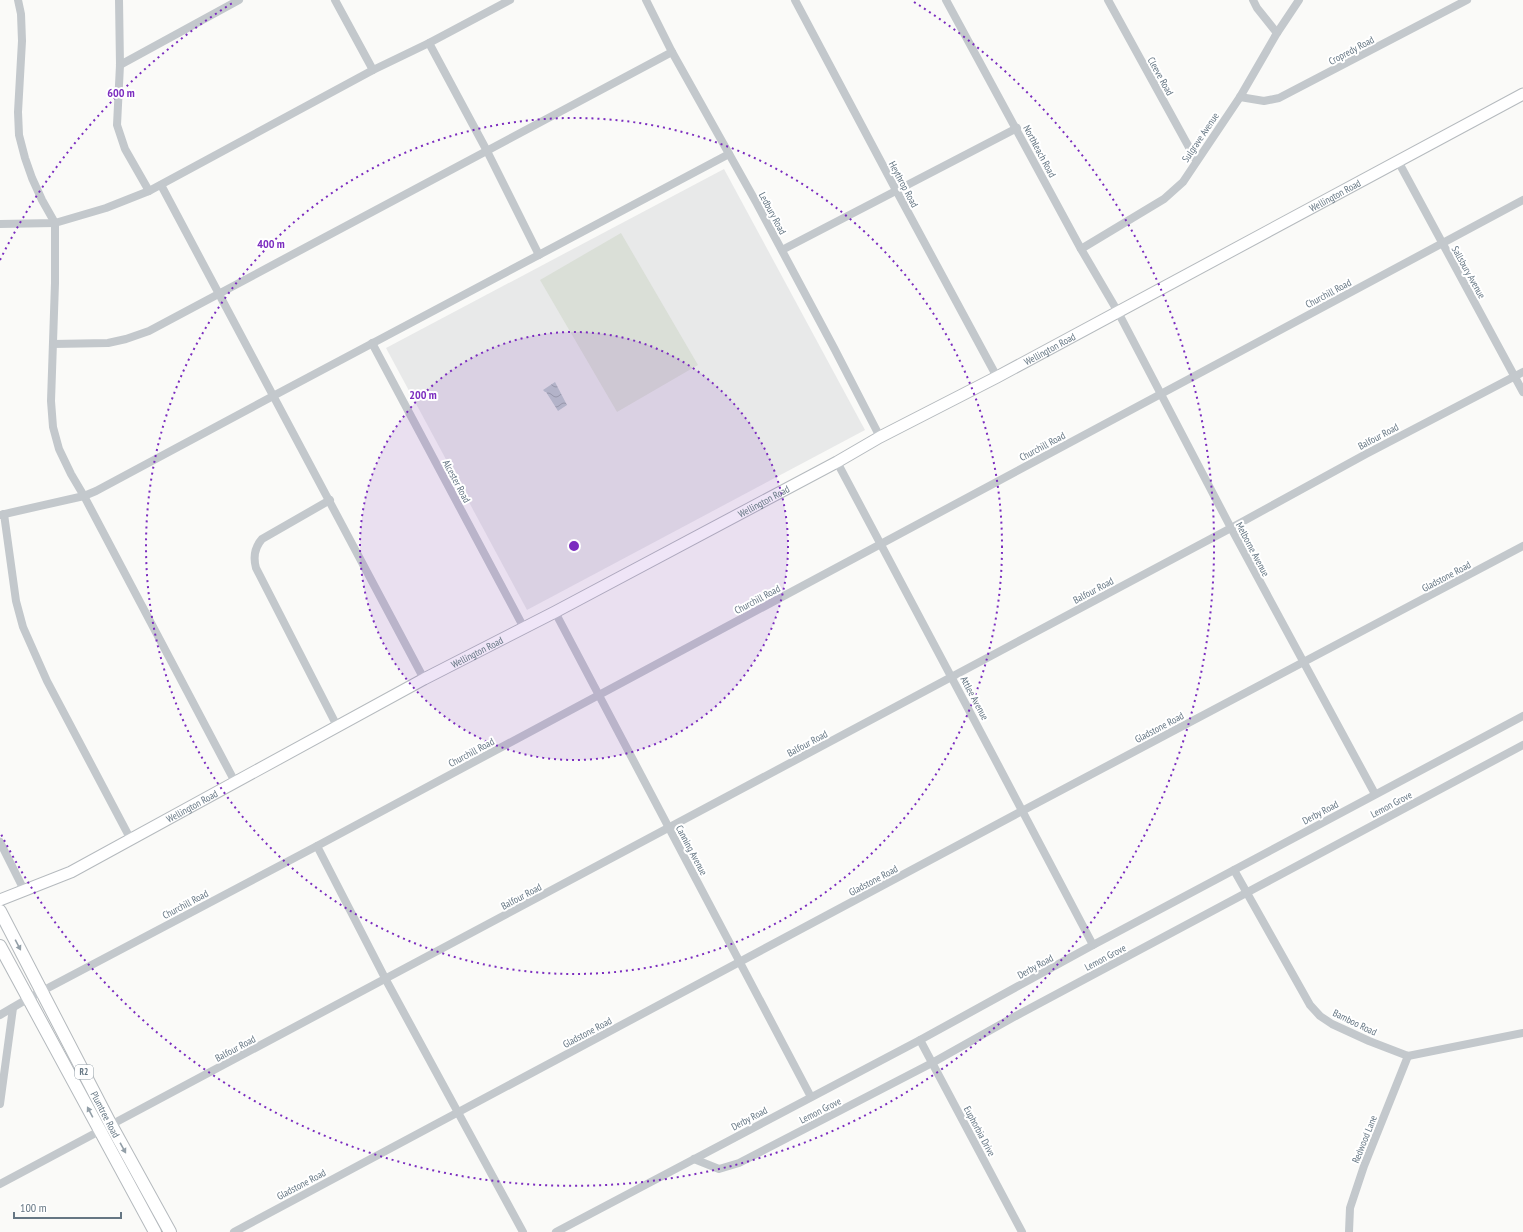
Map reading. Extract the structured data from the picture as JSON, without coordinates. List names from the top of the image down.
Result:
{
  "streets": {
    "highway": ["R2", "Plumtree Road"],
    "main road": ["Wellington Road"],
    "street": [
      "Cropredy Road",
      "Cleeve Road",
      "Sulgrave Avenue",
      "Northleach Road",
      "Heythrop Road",
      "Ledbury Road",
      "Sallsbury Avenue",
      "Churchill Road",
      "Balfour Road",
      "Alcester Road",
      "Melborne Avenue",
      "Gladstone Road",
      "Attlee Avenue",
      "Lemon Grove",
      "Derby Road",
      "Canning Avenue",
      "Bamboo Road",
      "Euphorbia Drive",
      "Redwood Lane"
    ]
  },
  "crossings": [
    ["Cropredy Road", "Sulgrave Avenue"],
    ["Cleeve Road", "Sulgrave Avenue"],
    ["Sulgrave Avenue", "Northleach Road"],
    ["Northleach Road", "Wellington Road"],
    ["Northleach Road", "Melborne Avenue"],
    ["Heythrop Road", "Wellington Road"],
    ["Wellington Road", "Ledbury Road"],
    ["Wellington Road", "Sallsbury Avenue"],
    ["Wellington Road", "Alcester Road"],
    ["Wellington Road", "Melborne Avenue"],
    ["Wellington Road", "Attlee Avenue"],
    ["Wellington Road", "Canning Avenue"],
    ["Sallsbury Avenue", "Churchill Road"],
    ["Sallsbury Avenue", "Balfour Road"],
    ["Churchill Road", "Melborne Avenue"],
    ["Churchill Road", "Attlee Avenue"],
    ["Churchill Road", "Canning Avenue"],
    ["Churchill Road", "Plumtree Road"],
    ["Balfour Road", "Melborne Avenue"],
    ["Balfour Road", "Attlee Avenue"],
    ["Balfour Road", "Canning Avenue"],
    ["Balfour Road", "Plumtree Road"],
    ["Melborne Avenue", "Gladstone Road"],
    ["Melborne Avenue", "Derby Road"],
    ["Gladstone Road", "Attlee Avenue"],
    ["Gladstone Road", "Canning Avenue"],
    ["Attlee Avenue", "Derby Road"],
    ["Lemon Grove", "Derby Road"],
    ["Lemon Grove", "Bamboo Road"],
    ["Lemon Grove", "Euphorbia Drive"],
    ["Derby Road", "Canning Avenue"],
    ["Derby Road", "Bamboo Road"],
    ["Derby Road", "Euphorbia Drive"],
    ["Bamboo Road", "Redwood Lane"]
  ],
  "scale_bar": "100 m",
  "rings": ["600 m", "400 m", "200 m"]
}
